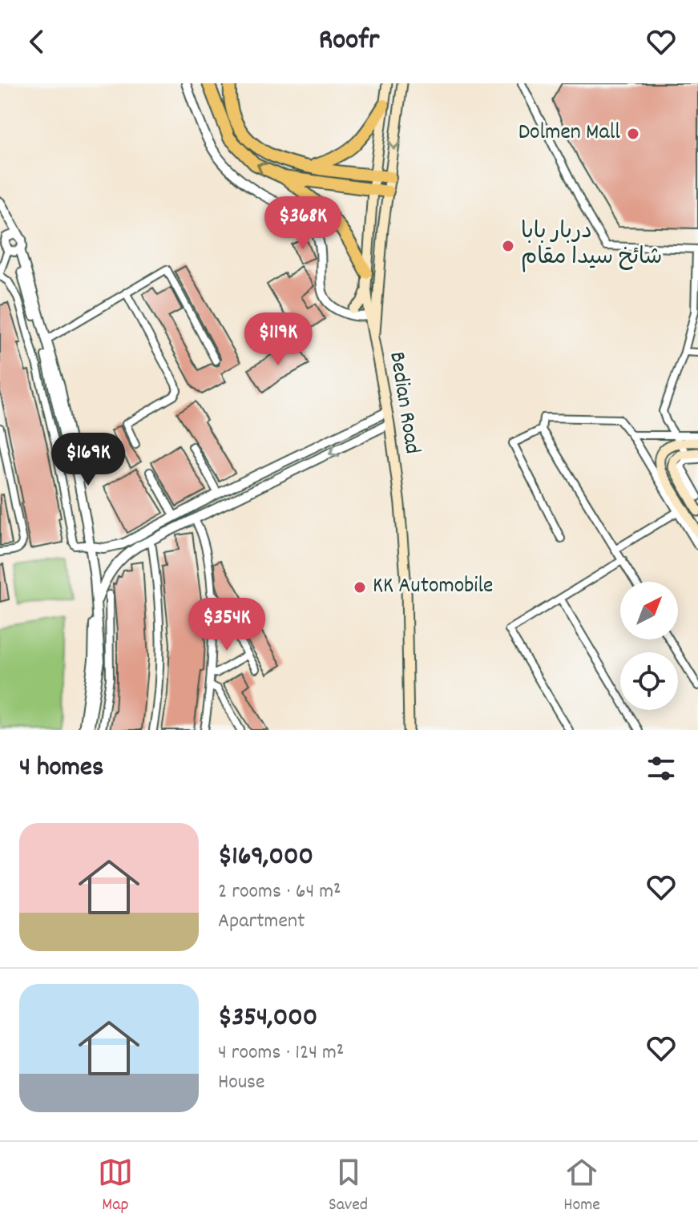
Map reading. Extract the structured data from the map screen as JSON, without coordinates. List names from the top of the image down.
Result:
{
  "streets": {
    "main road": ["Bedian Road"]
  },
  "places": ["Dolmen Mall", "دربار بابا شائخ سیدا مقام", "KK Automobile"],
  "north": "top right",
  "page": {
    "header": "Roofr",
    "price": [
      "$368K",
      "$119K",
      "$169K",
      "$354K"
    ],
    "heading": "4 homes",
    "list": [
      {
        "name": "$169,000",
        "note": "2 rooms · 64 m² · Apartment"
      },
      {
        "name": "$354,000",
        "note": "4 rooms · 124 m² · House"
      }
    ],
    "tabs": ["Map", "Saved", "Home"]
  }
}
